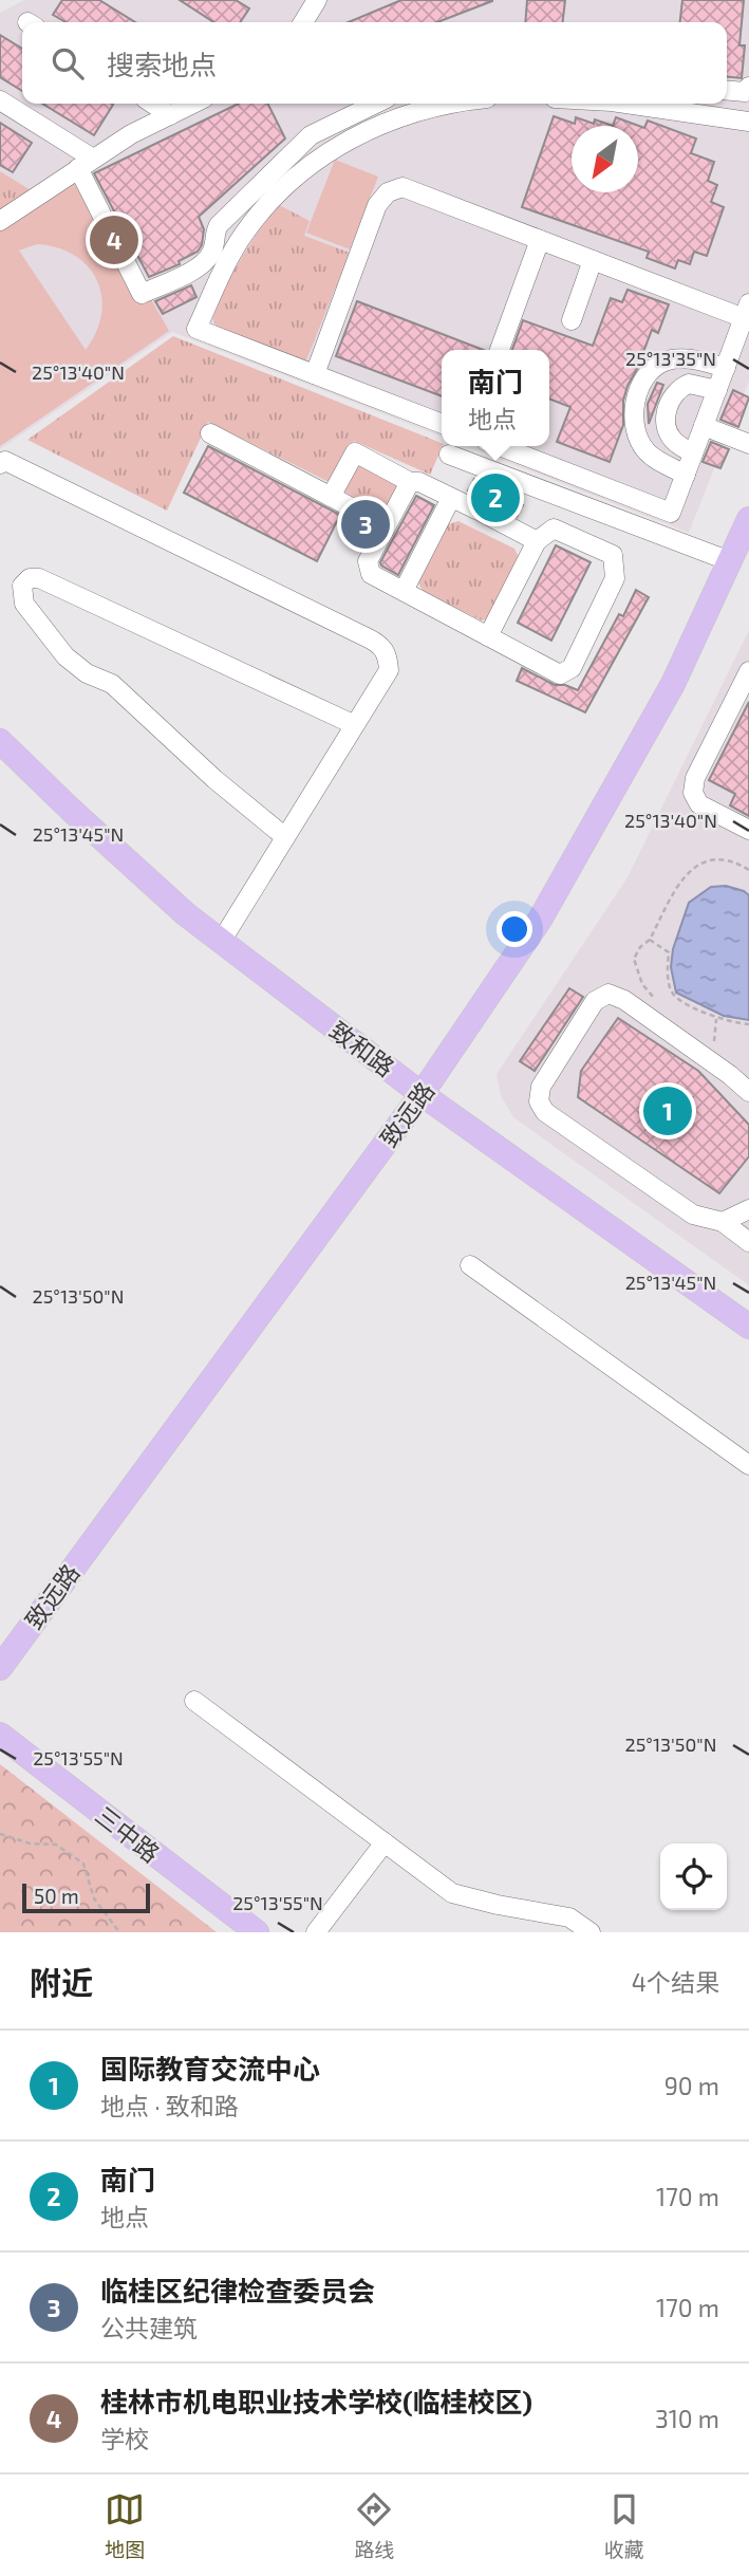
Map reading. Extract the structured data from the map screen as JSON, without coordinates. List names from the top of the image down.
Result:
{
  "streets": {
    "main road": ["致和路", "致远路", "三中路"]
  },
  "crossings": [
    ["致和路", "致远路"]
  ],
  "scale_bar": "50 m",
  "north": "bottom left",
  "page": {
    "search": "搜索地点",
    "pins": [
      "4",
      "2",
      "3",
      "1"
    ],
    "popup": ["南门", "地点"],
    "scale": "50 m",
    "heading": ["附近", "4个结果"],
    "list": [
      {
        "mark": "1",
        "name": "国际教育交流中心",
        "note": "地点 · 致和路",
        "value": "90 m"
      },
      {
        "mark": "2",
        "name": "南门",
        "note": "地点",
        "value": "170 m"
      },
      {
        "mark": "3",
        "name": "临桂区纪律检查委员会",
        "note": "公共建筑",
        "value": "170 m"
      },
      {
        "mark": "4",
        "name": "桂林市机电职业技术学校(临桂校区)",
        "note": "学校",
        "value": "310 m"
      }
    ],
    "nav": ["地图", "路线", "收藏"]
  },
  "coordinates": [
    "25°13'35\"N",
    "25°13'40\"N",
    "25°13'45\"N",
    "25°13'50\"N",
    "25°13'55\"N"
  ]
}
